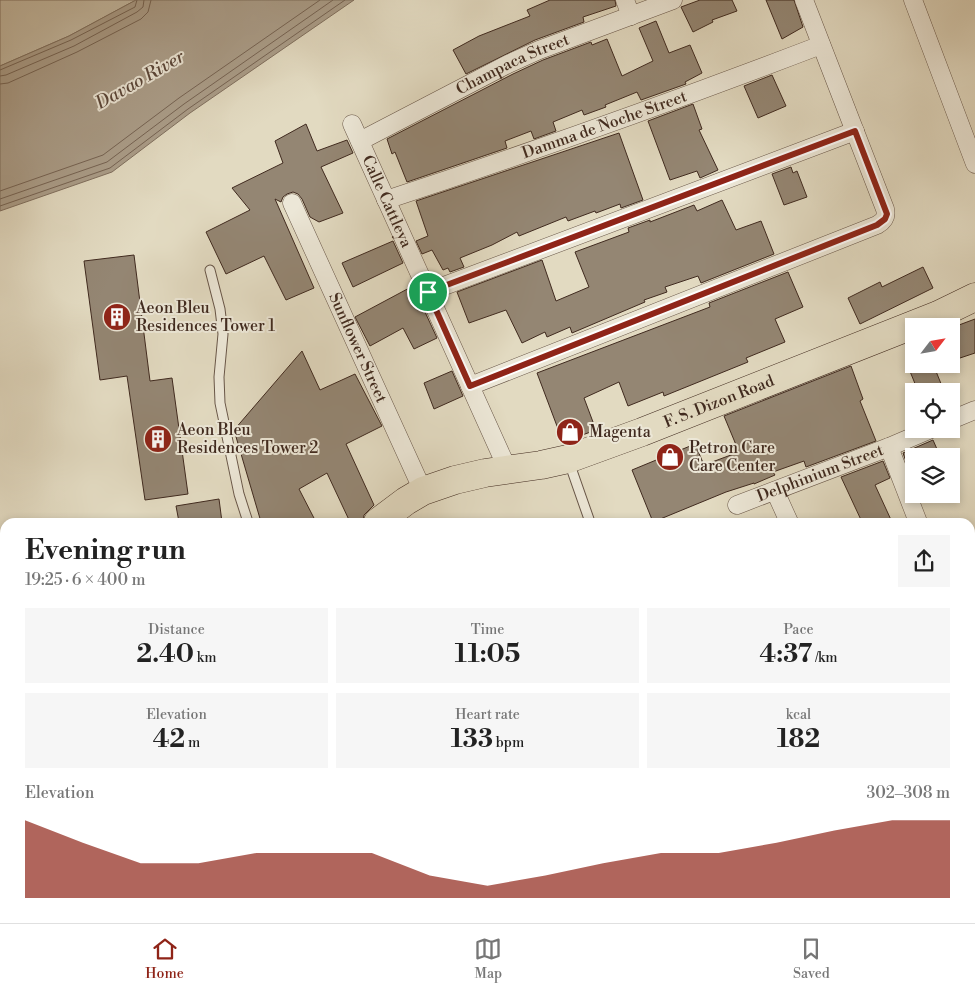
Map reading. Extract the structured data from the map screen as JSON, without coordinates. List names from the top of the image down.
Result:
{
  "streets": {
    "main road": ["F. S. Dizon Road"],
    "street": [
      "Champaca Street",
      "Damma de Noche Street",
      "Calle Cattleya",
      "Sunflower Street",
      "Delphinium Street"
    ]
  },
  "crossings": [
    ["Champaca Street", "Calle Cattleya"],
    ["Damma de Noche Street", "Calle Cattleya"],
    ["Calle Cattleya", "F. S. Dizon Road"],
    ["Sunflower Street", "F. S. Dizon Road"]
  ],
  "water": ["Davao River"],
  "places": {
    "building": ["Aeon Bleu Residences Tower 1", "Aeon Bleu Residences Tower 2"],
    "shop": ["Magenta", "Petron Care Care Center"]
  },
  "north": "top right",
  "page": {
    "heading": ["Evening run", "19:25 · 6 × 400 m"],
    "stats": [
      ["Distance", "2.40 km"],
      ["Time", "11:05"],
      ["Pace", "4:37 /km"],
      ["Elevation", "42 m"],
      ["Heart rate", "133 bpm"],
      ["kcal", "182"]
    ],
    "chart": ["Elevation", "302–308 m"],
    "tabs": ["Home", "Map", "Saved"]
  }
}
